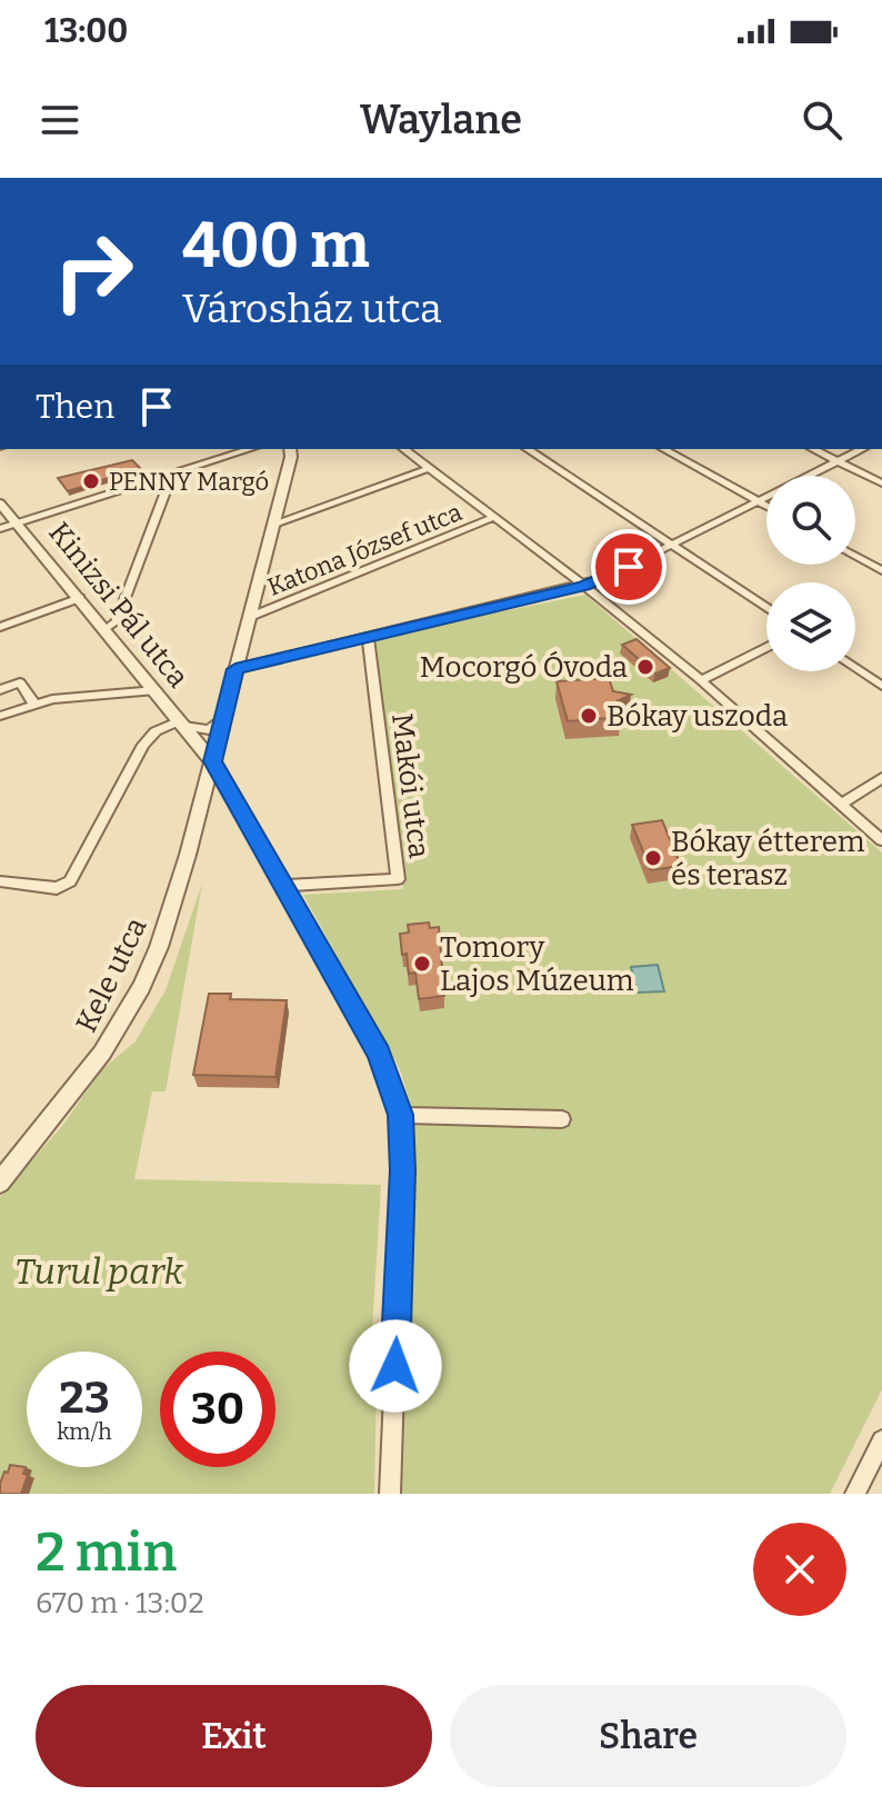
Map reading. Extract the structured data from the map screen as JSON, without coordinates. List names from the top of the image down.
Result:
{
  "streets": {
    "street": [
      "Katona József utca",
      "Kinizsi Pál utca",
      "Makói utca",
      "Kele utca"
    ]
  },
  "crossings": [
    ["Katona József utca", "Kele utca"],
    ["Kinizsi Pál utca", "Kele utca"]
  ],
  "parks": ["Turul park"],
  "places": [
    "PENNY Margó",
    "Mocorgó Óvoda",
    "Bókay uszoda",
    "Bókay étterem és terasz",
    "Tomory Lajos Múzeum"
  ],
  "page": {
    "status": "13:00",
    "header": "Waylane",
    "turn": ["400 m", "Városház utca"],
    "then": "Then",
    "speed": "23 km/h",
    "limit": "30",
    "heading": ["2 min", "670 m · 13:02"],
    "buttons": ["Exit", "Share"]
  }
}
